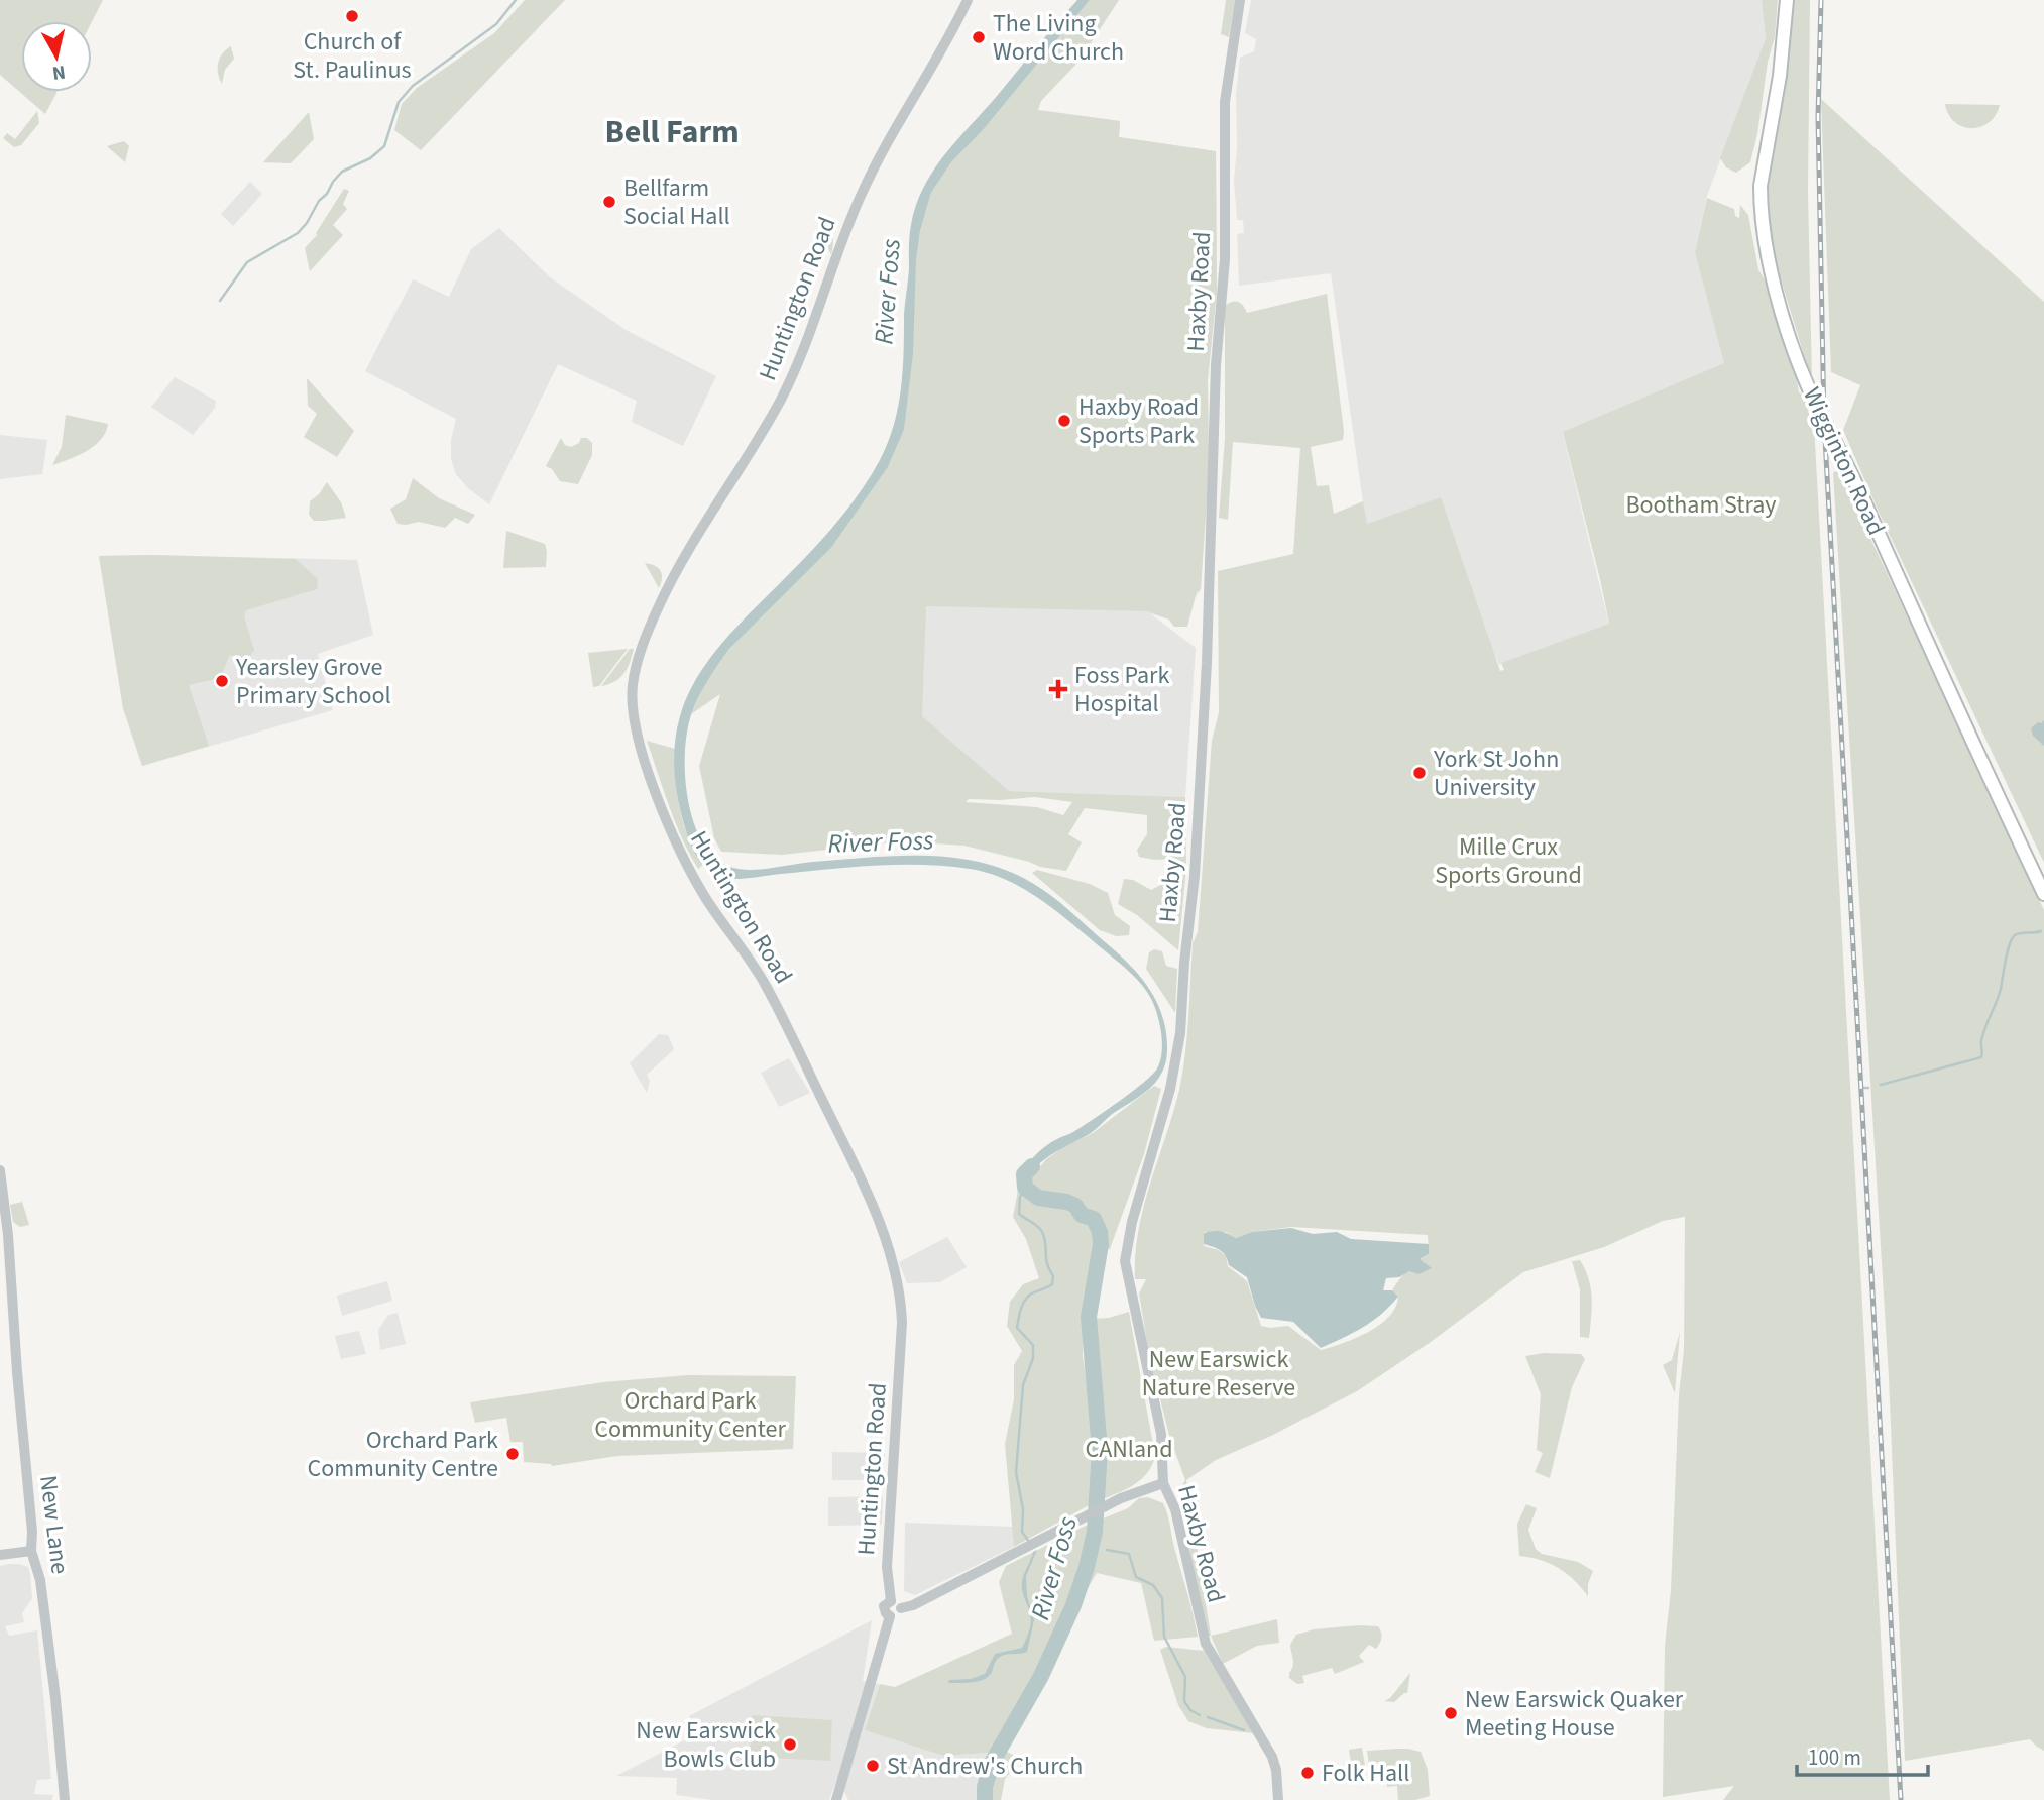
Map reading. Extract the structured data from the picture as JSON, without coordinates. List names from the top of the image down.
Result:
{
  "streets": {
    "main road": ["Wigginton Road"],
    "street": ["Haxby Road", "Huntington Road", "New Lane"]
  },
  "districts": ["Bell Farm"],
  "water": ["River Foss"],
  "parks": [
    "Bootham Stray",
    "Mille Crux Sports Ground",
    "New Earswick Nature Reserve",
    "Orchard Park Community Center",
    "CANland"
  ],
  "places": {
    "other": [
      "Church of St. Paulinus",
      "The Living Word Church",
      "Bellfarm Social Hall",
      "Haxby Road Sports Park",
      "Yearsley Grove Primary School",
      "York St John University",
      "Orchard Park Community Centre",
      "New Earswick Quaker Meeting House",
      "New Earswick Bowls Club",
      "St Andrew's Church",
      "Folk Hall"
    ],
    "health": ["Foss Park Hospital"]
  },
  "scale_bar": "100 m",
  "north": "bottom"
}
